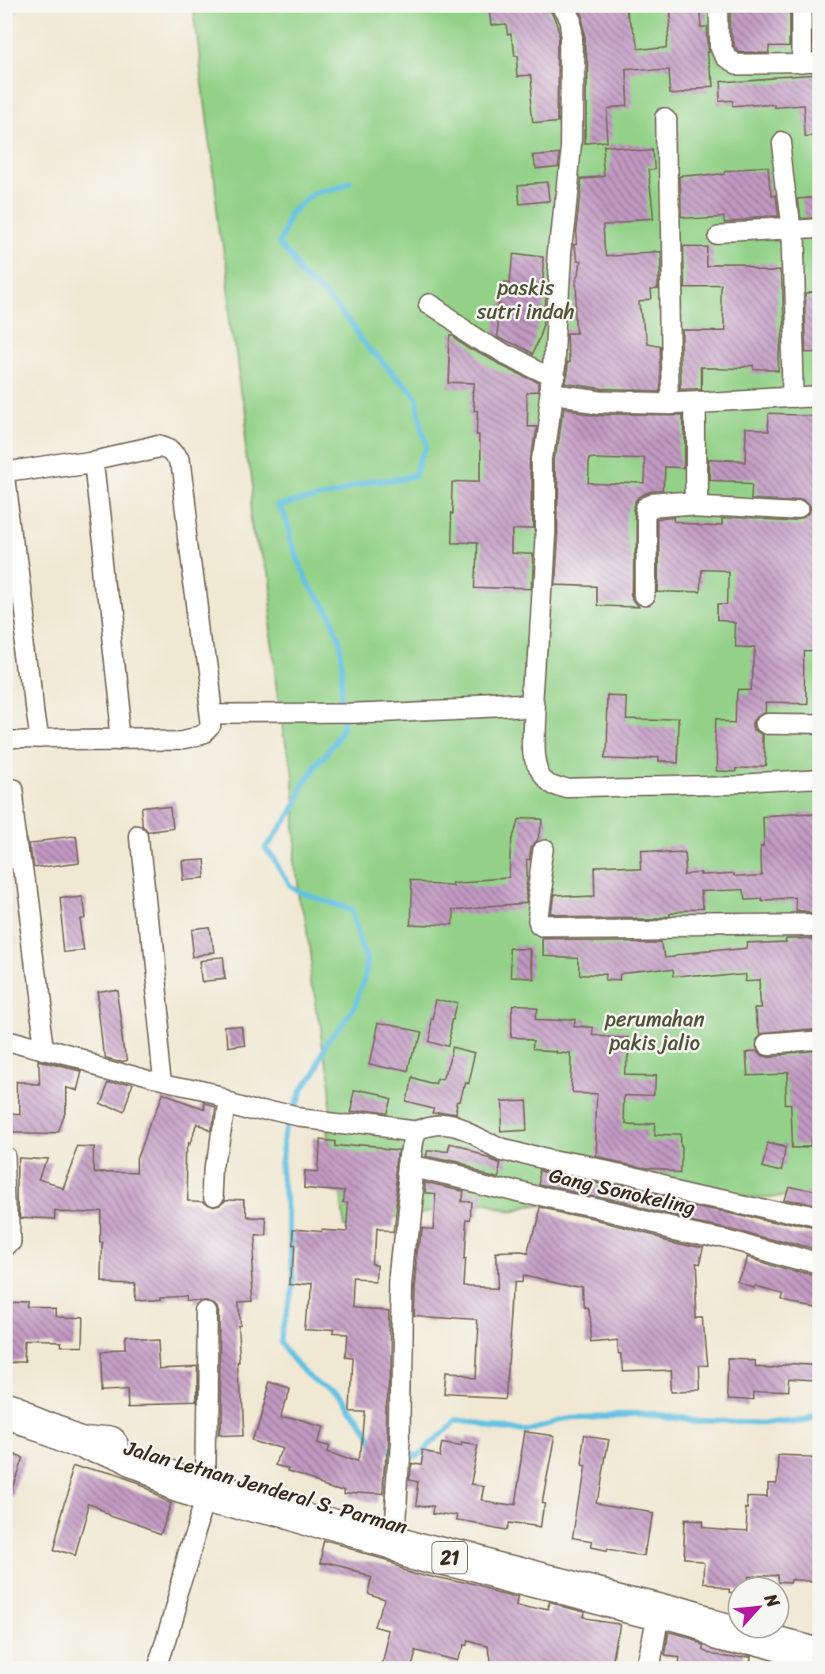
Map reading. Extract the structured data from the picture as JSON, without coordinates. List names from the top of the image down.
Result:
{
  "streets": {
    "highway": ["Jalan Letnan Jenderal S. Parman", "21"],
    "street": ["Gang Sonokeling"]
  },
  "parks": ["paskis sutri indah", "perumahan pakis jalio"],
  "north": "top right"
}
